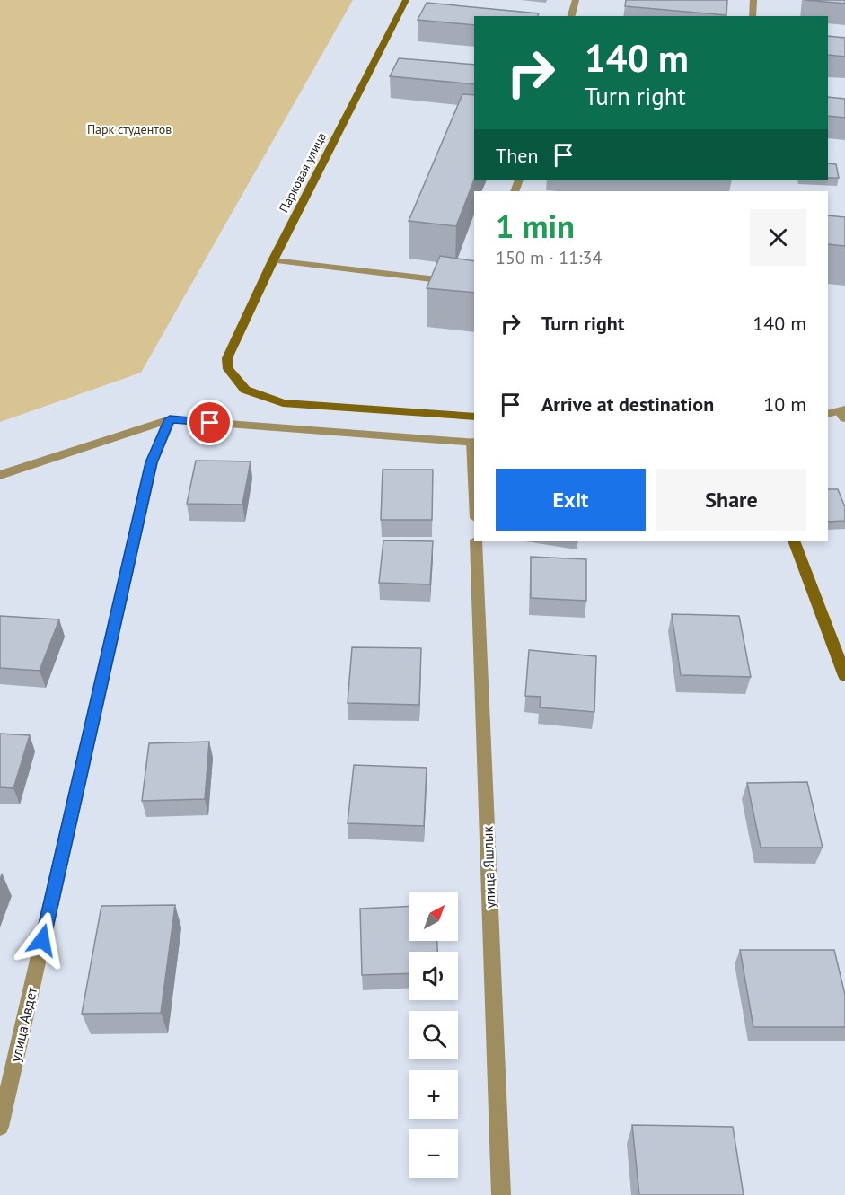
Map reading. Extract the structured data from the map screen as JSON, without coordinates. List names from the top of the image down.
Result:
{
  "streets": {
    "street": ["Парковая улица", "улица Яшлык", "улица Авдет"]
  },
  "parks": ["Парк студентов"],
  "north": "top right",
  "page": {
    "turn": ["140 m", "Turn right"],
    "then": "Then",
    "heading": ["1 min", "150 m · 11:34"],
    "list": [
      {
        "name": "Turn right",
        "value": "140 m"
      },
      {
        "name": "Arrive at destination",
        "value": "10 m"
      }
    ],
    "buttons": ["Exit", "Share"],
    "map_buttons": ["+", "−"]
  }
}
